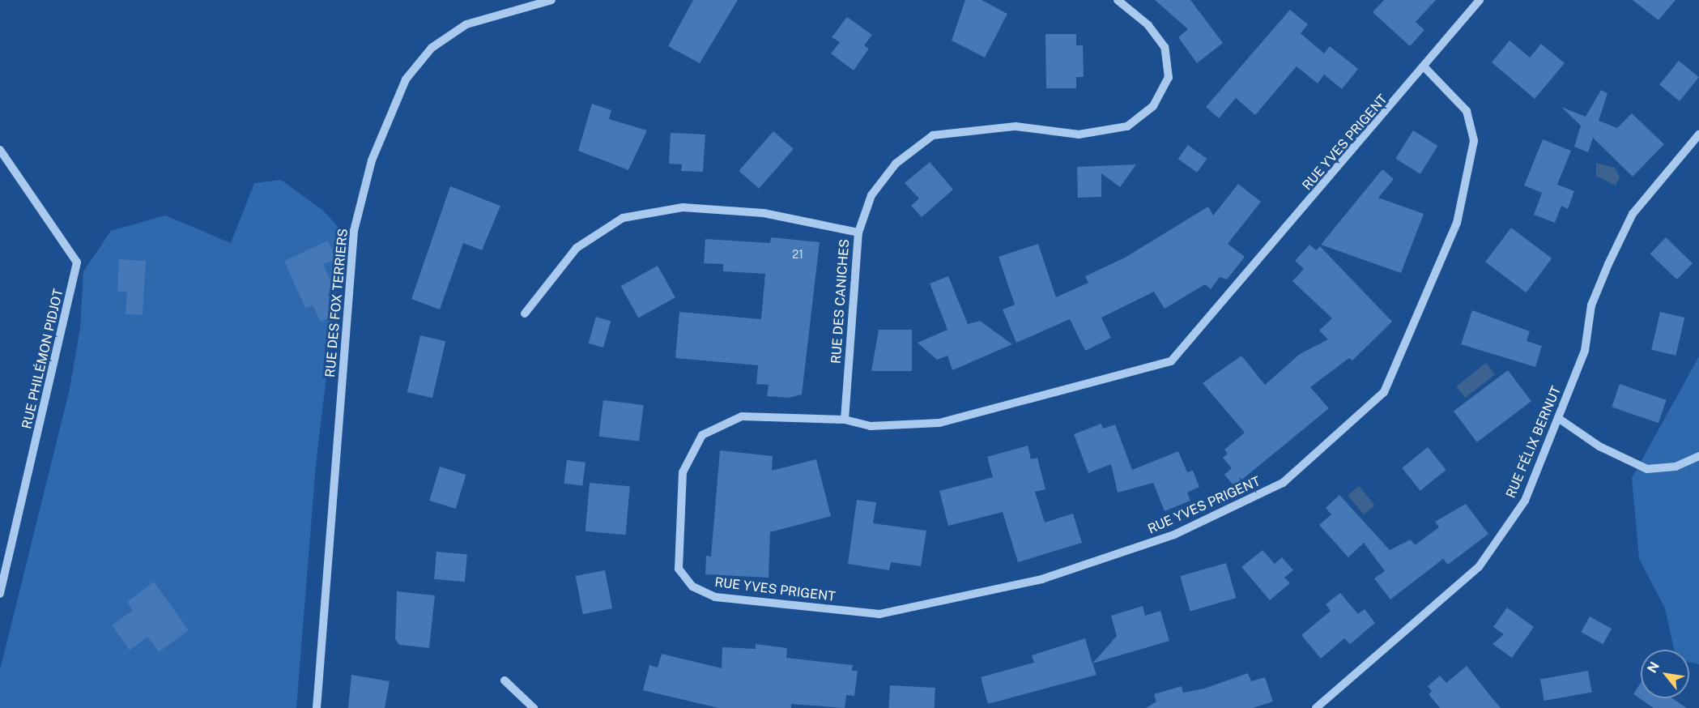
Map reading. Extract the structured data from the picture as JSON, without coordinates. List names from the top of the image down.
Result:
{
  "streets": {
    "street": [
      "RUE YVES PRIGENT",
      "RUE DES CANICHES",
      "RUE DES FOX TERRIERS",
      "RUE PHILÉMON PIDJOT",
      "RUE FÉLIX BERNUT"
    ]
  },
  "crossings": [
    ["RUE YVES PRIGENT", "RUE DES CANICHES"]
  ],
  "house_numbers": ["21"],
  "north": "top left"
}
